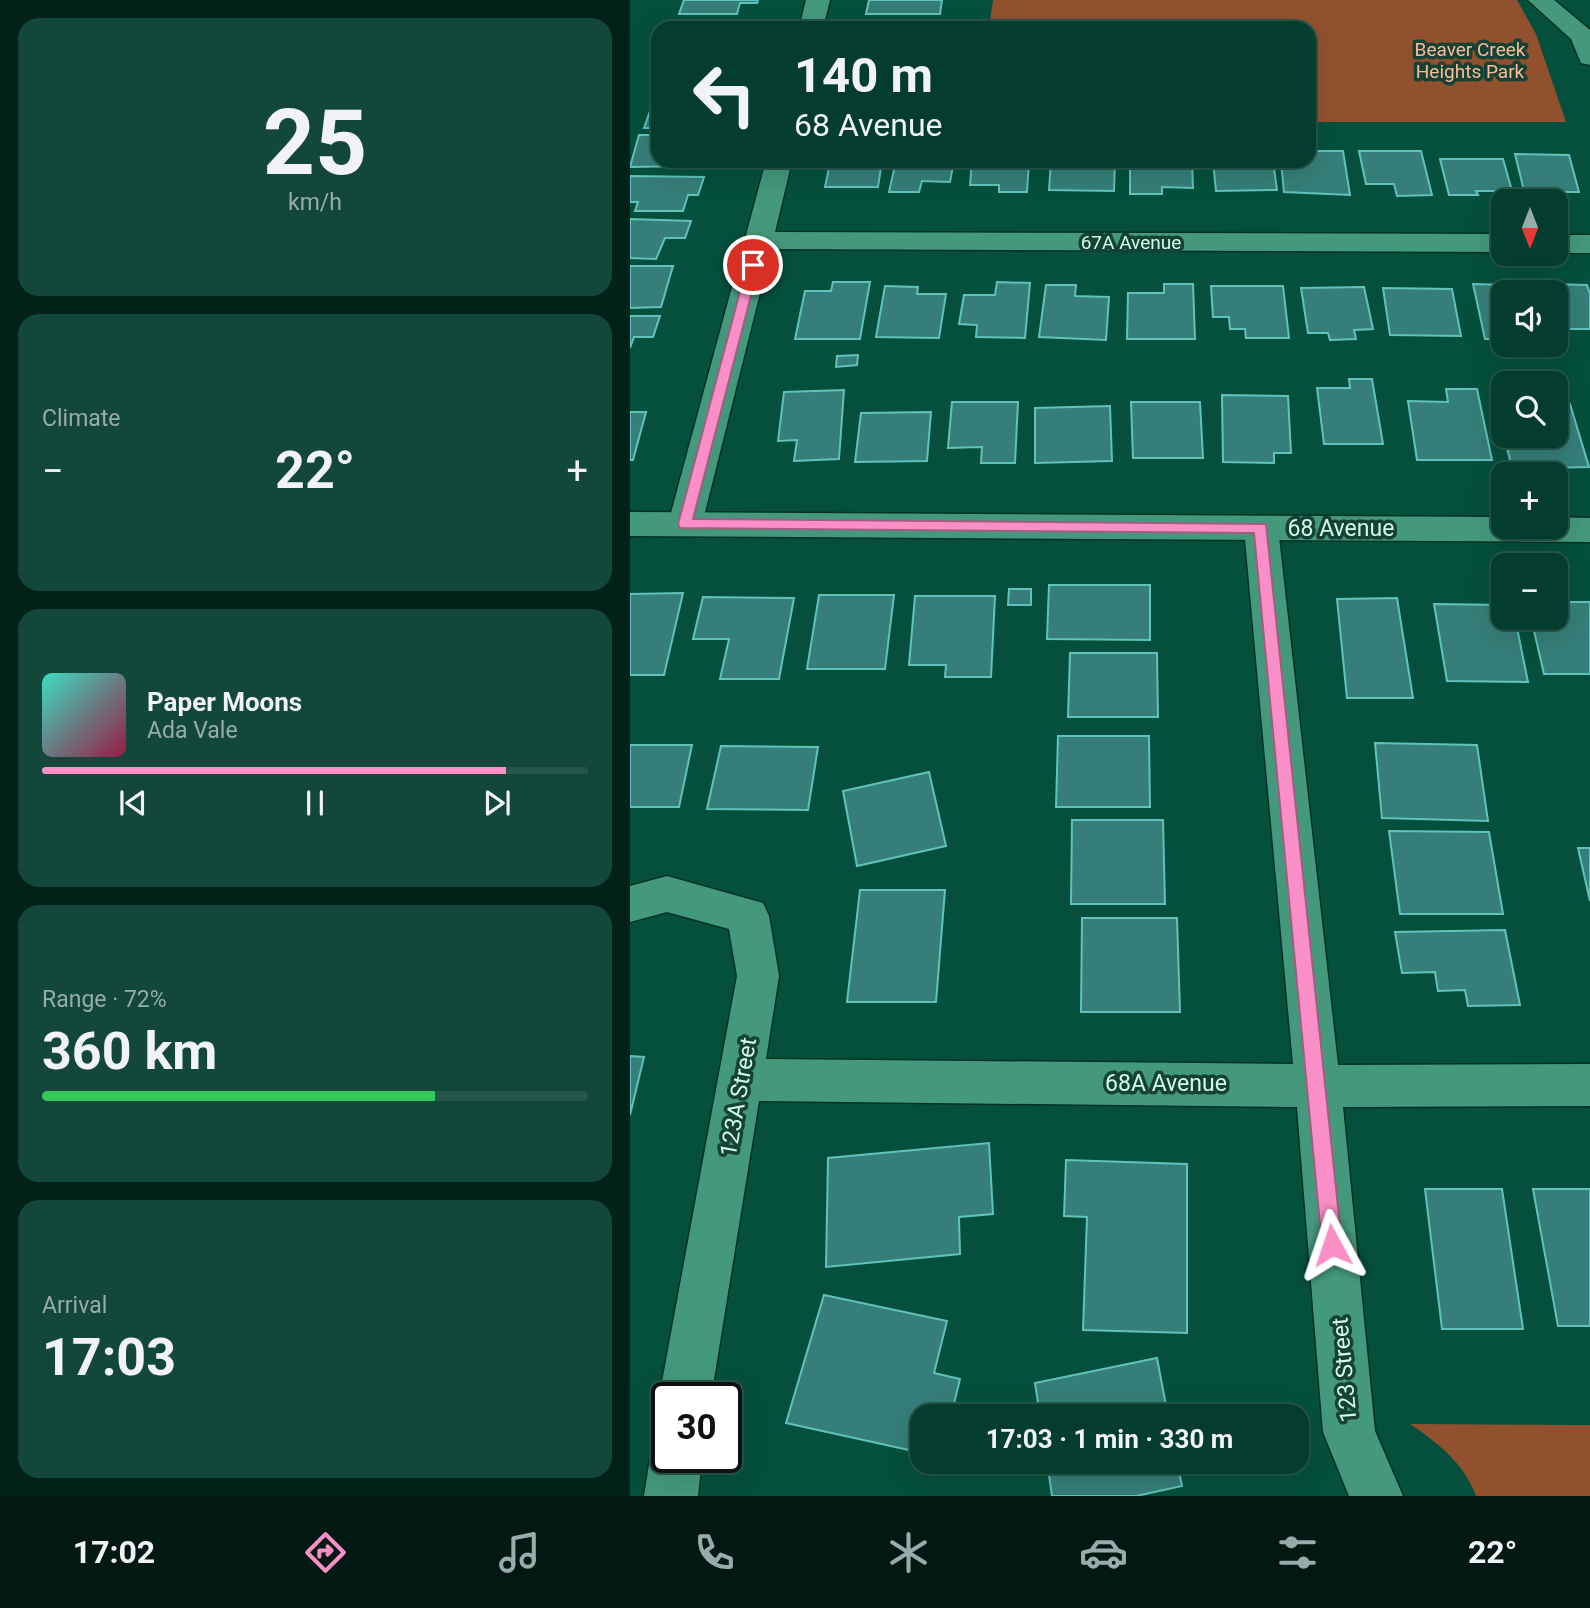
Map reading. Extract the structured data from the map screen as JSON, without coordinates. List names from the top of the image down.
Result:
{
  "streets": {
    "street": [
      "67A Avenue",
      "68 Avenue",
      "68A Avenue",
      "123A Street",
      "123 Street"
    ]
  },
  "crossings": [
    ["68 Avenue", "123 Street"],
    ["68A Avenue", "123A Street"],
    ["68A Avenue", "123 Street"]
  ],
  "parks": ["Beaver Creek Heights Park"],
  "north": "bottom",
  "page": {
    "tile": [
      ["25", "km/h"],
      "Climate",
      ["Range · 72%", "360 km"],
      ["Arrival", "17:03"]
    ],
    "turn": ["140 m", "68 Avenue"],
    "map_buttons": ["+", "−"],
    "heat": ["−", "22°", "+"],
    "song": ["Paper Moons", "Ada Vale"],
    "limit": "30",
    "trip": "17:03 · 1 min · 330 m",
    "tabs": ["17:02", "22°"]
  }
}
